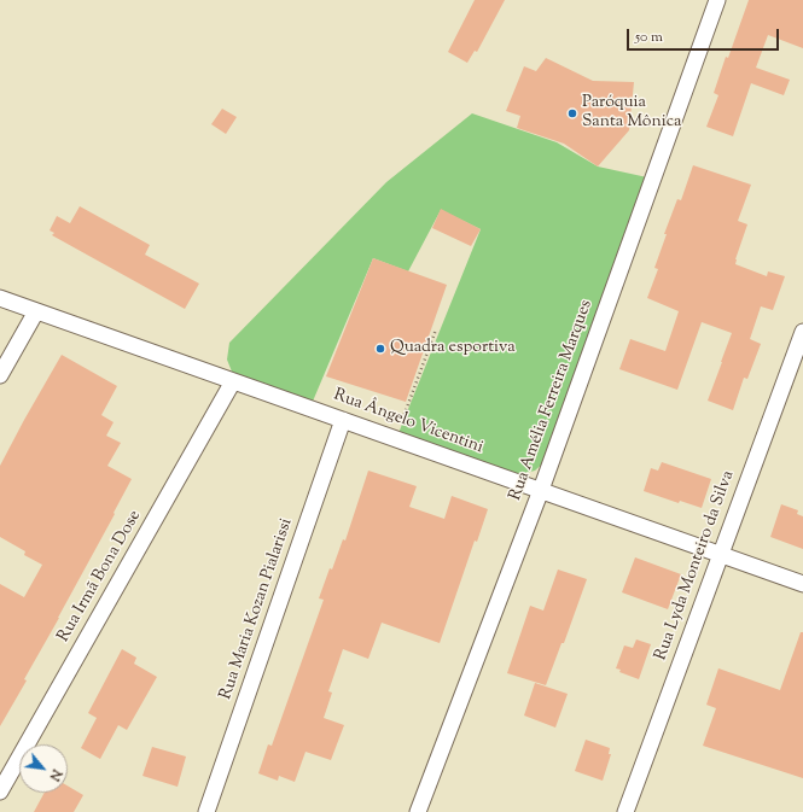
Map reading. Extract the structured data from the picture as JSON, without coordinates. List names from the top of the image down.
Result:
{
  "streets": {
    "street": [
      "Rua Amélia Ferreira Marques",
      "Rua Ângelo Vicentini",
      "Rua Lyda Monteiro da Silva",
      "Rua Irmã Bona Dose",
      "Rua Maria Kozan Pialarissi"
    ]
  },
  "crossings": [
    ["Rua Amélia Ferreira Marques", "Rua Ângelo Vicentini"],
    ["Rua Ângelo Vicentini", "Rua Lyda Monteiro da Silva"],
    ["Rua Ângelo Vicentini", "Rua Irmã Bona Dose"],
    ["Rua Ângelo Vicentini", "Rua Maria Kozan Pialarissi"]
  ],
  "places": ["Paróquia Santa Mônica", "Quadra esportiva"],
  "scale_bar": "50 m",
  "north": "bottom right"
}
